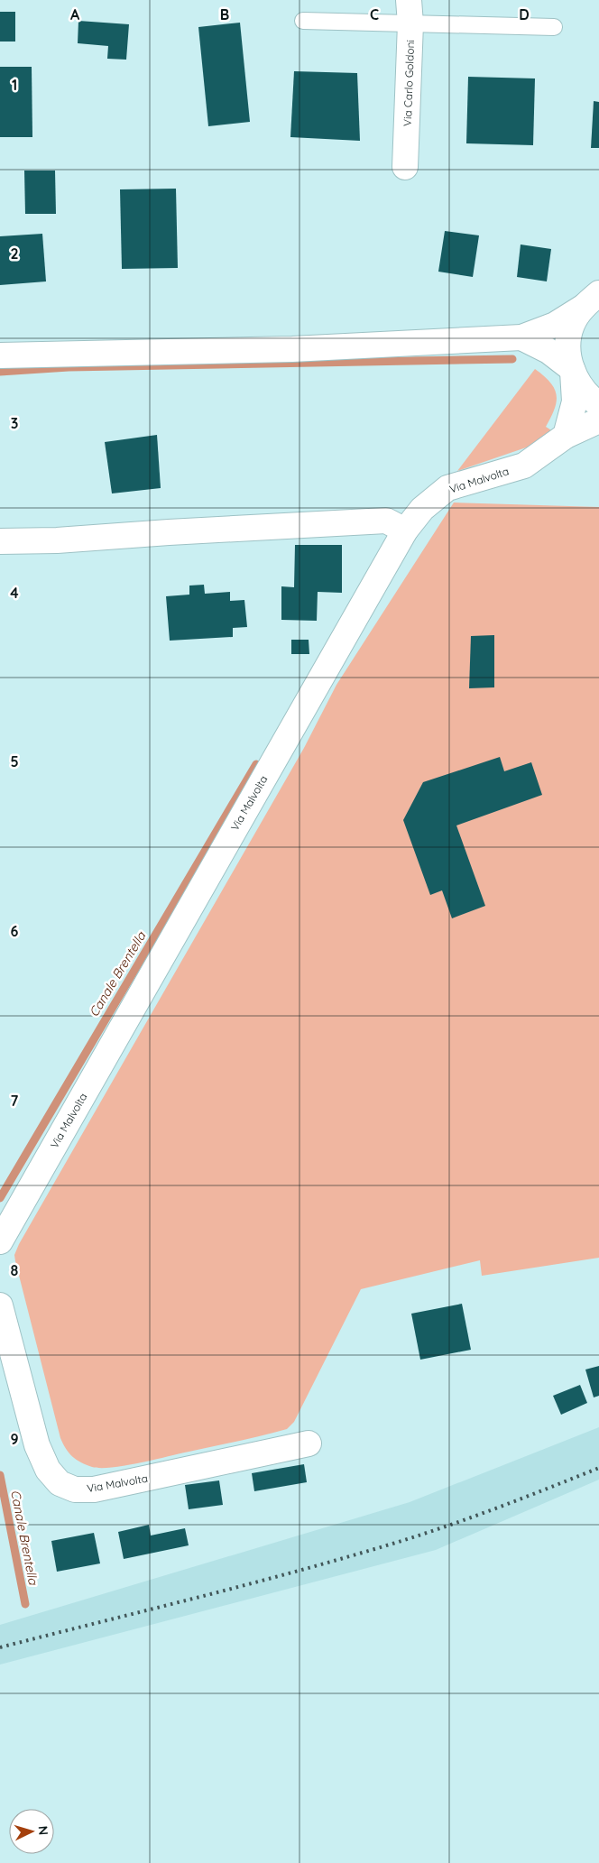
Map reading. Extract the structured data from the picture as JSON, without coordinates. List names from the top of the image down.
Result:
{
  "streets": {
    "street": ["Via Carlo Goldoni", "Via Malvolta"]
  },
  "water": ["Canale Brentella"],
  "north": "right",
  "grid": {
    "columns": [
      "A",
      "B",
      "C",
      "D"
    ],
    "rows": [
      "1",
      "2",
      "3",
      "4",
      "5",
      "6",
      "7",
      "8",
      "9"
    ]
  }
}
